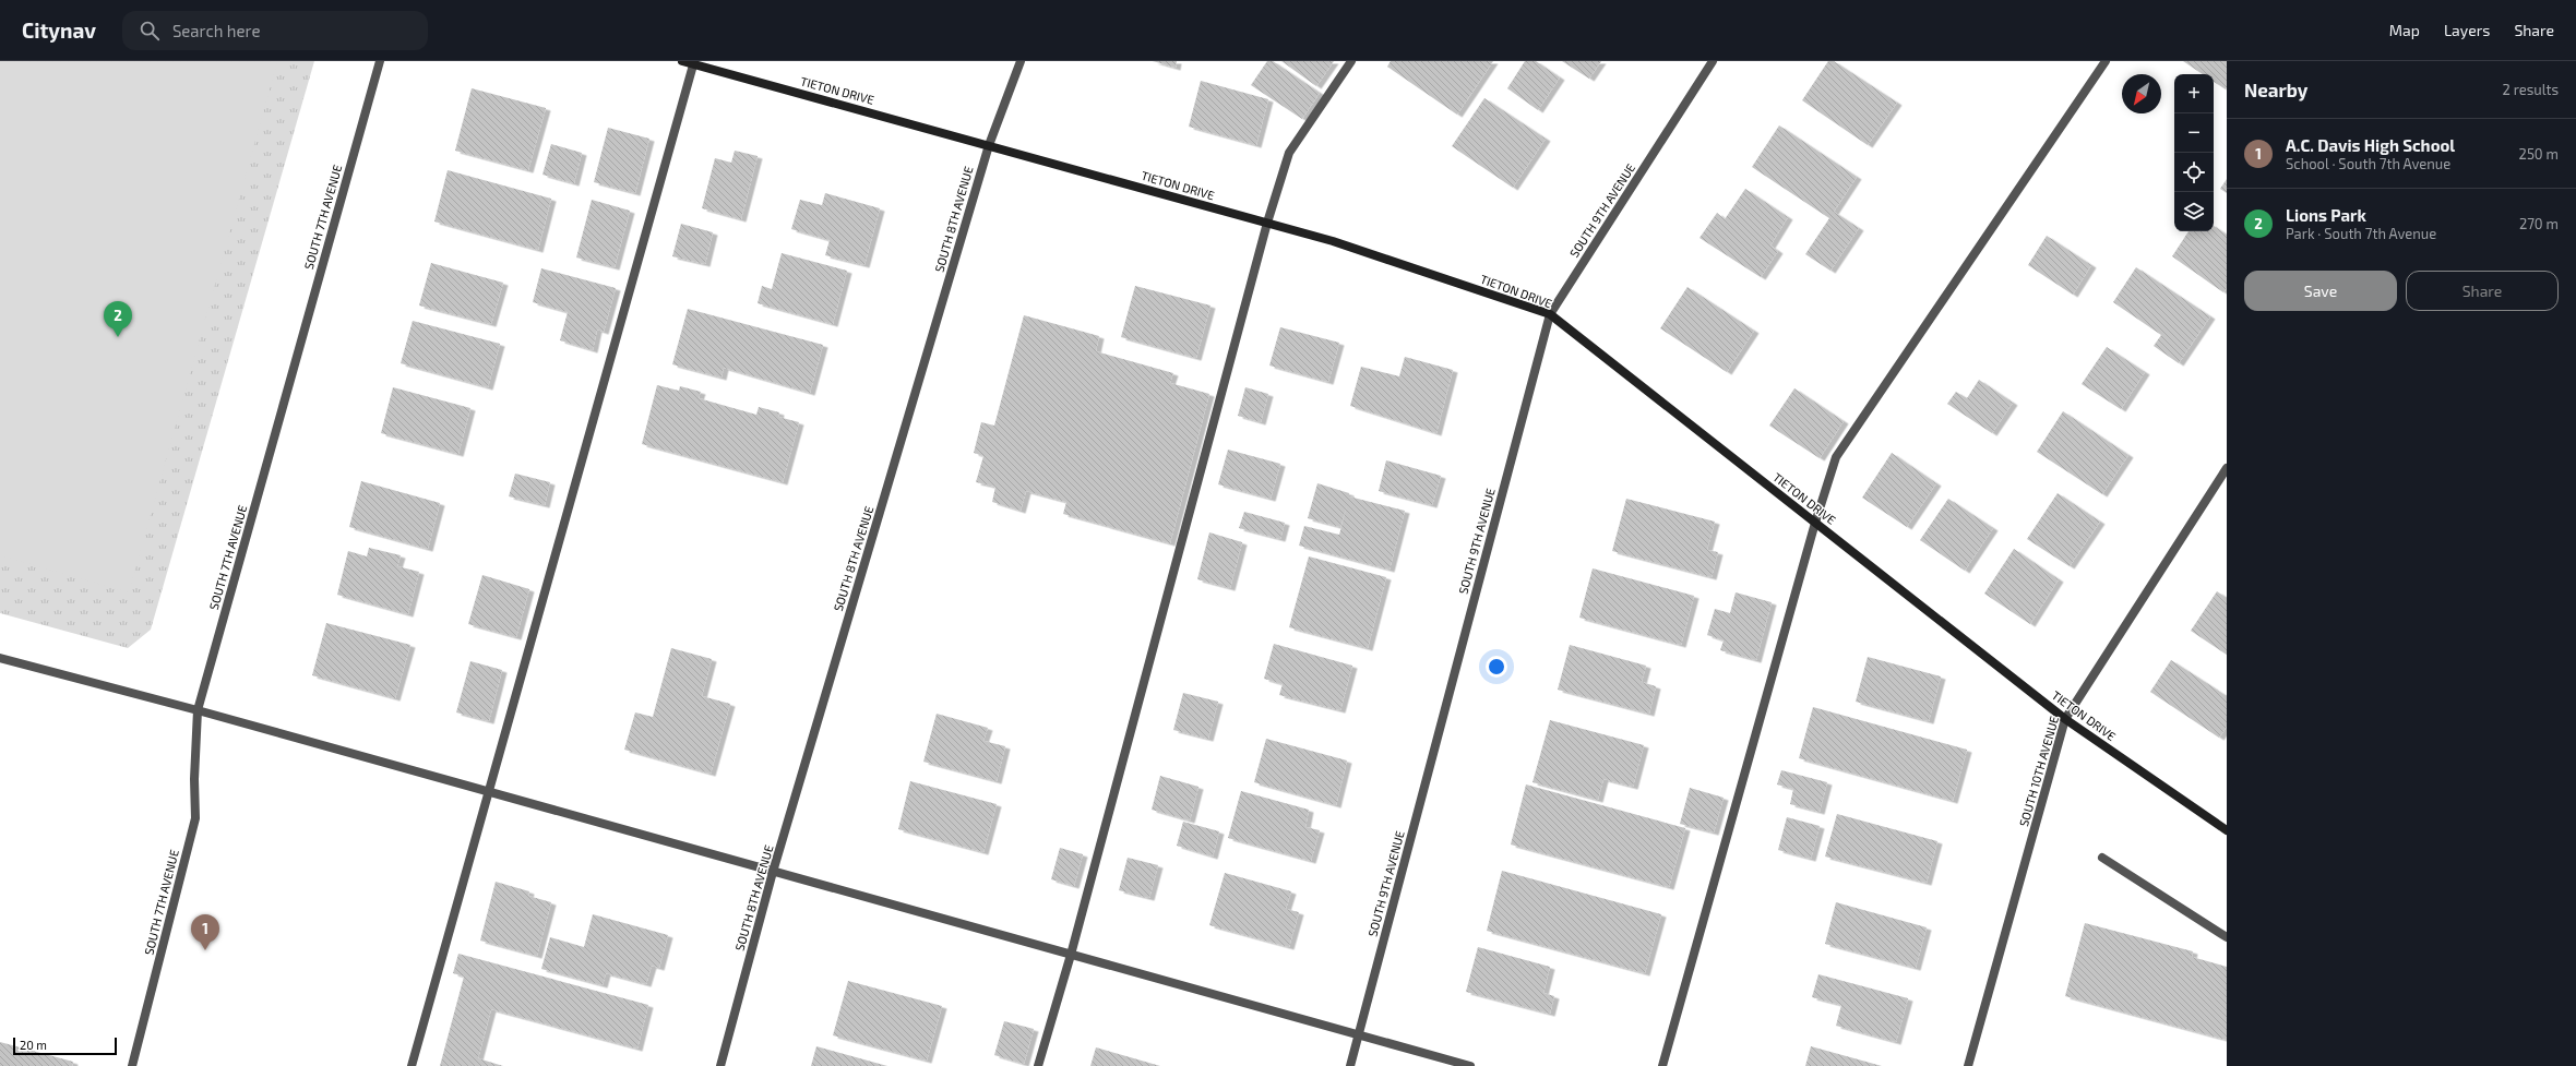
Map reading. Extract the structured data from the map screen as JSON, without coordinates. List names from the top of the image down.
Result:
{
  "streets": {
    "main road": ["TIETON DRIVE"],
    "street": [
      "SOUTH 9TH AVENUE",
      "SOUTH 7TH AVENUE",
      "SOUTH 8TH AVENUE",
      "SOUTH 10TH AVENUE"
    ]
  },
  "crossings": [
    ["TIETON DRIVE", "SOUTH 9TH AVENUE"],
    ["TIETON DRIVE", "SOUTH 8TH AVENUE"],
    ["TIETON DRIVE", "SOUTH 10TH AVENUE"]
  ],
  "scale_bar": "20 m",
  "north": "bottom left",
  "page": {
    "header": "Citynav",
    "search": "Search here",
    "nav": ["Map", "Layers", "Share"],
    "heading": ["Nearby", "2 results"],
    "map_buttons": ["+", "−"],
    "list": [
      {
        "mark": "1",
        "name": "A.C. Davis High School",
        "note": "School · South 7th Avenue",
        "value": "250 m"
      },
      {
        "mark": "2",
        "name": "Lions Park",
        "note": "Park · South 7th Avenue",
        "value": "270 m"
      }
    ],
    "buttons": ["Save", "Share"],
    "pins": ["2", "1"],
    "scale": "20 m"
  }
}
